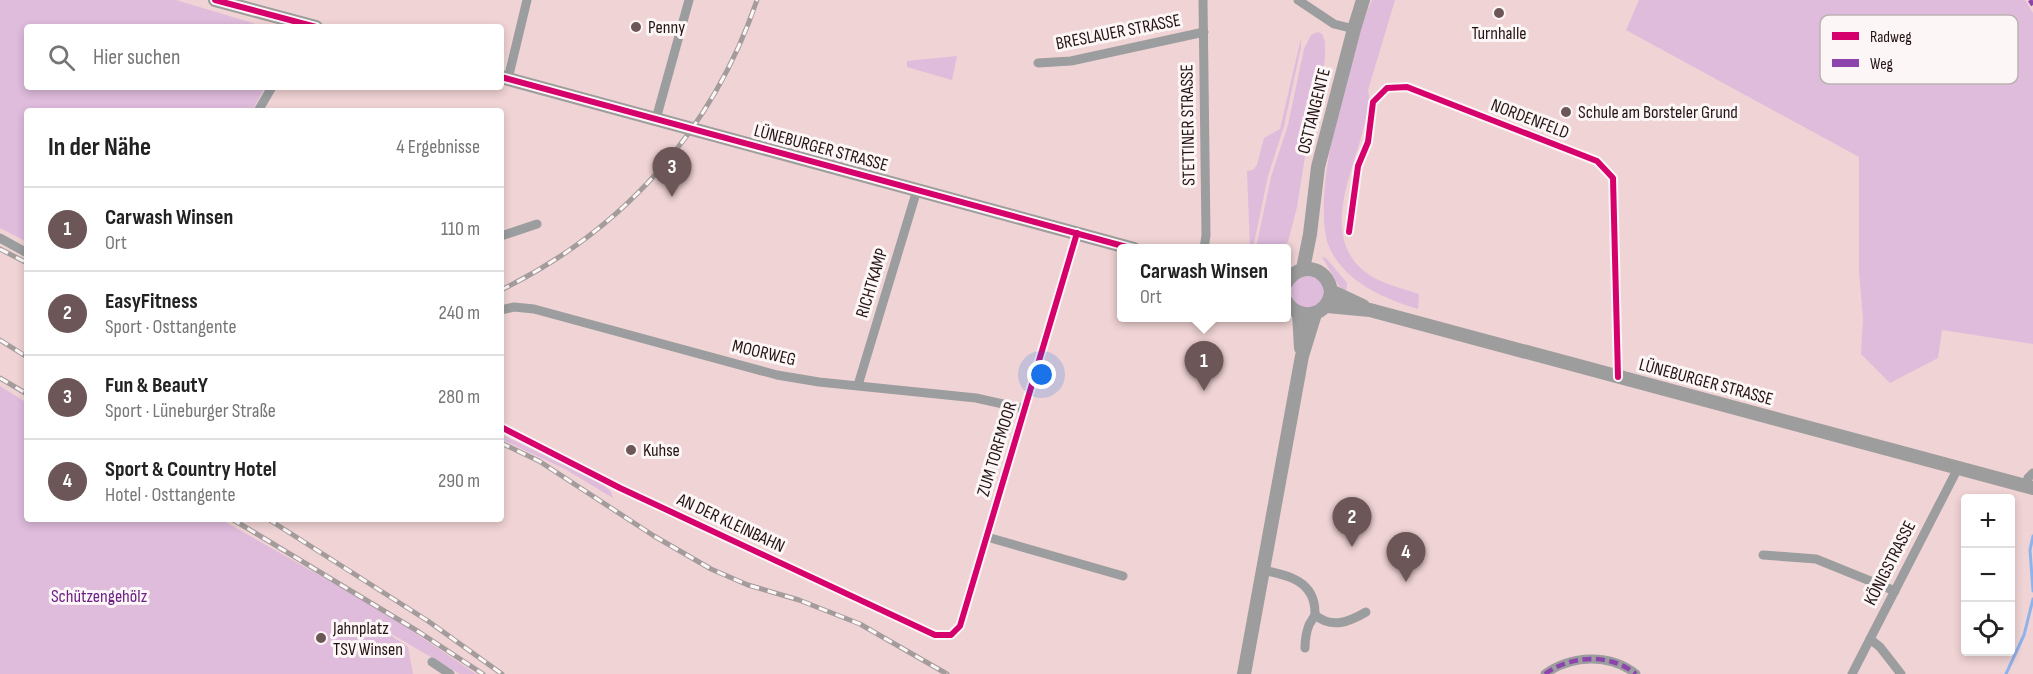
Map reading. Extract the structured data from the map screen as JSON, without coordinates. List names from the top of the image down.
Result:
{
  "streets": {
    "main road": ["OSTTANGENTE", "LÜNEBURGER STRASSE"],
    "street": [
      "BRESLAUER STRASSE",
      "NORDENFELD",
      "STETTINER STRASSE",
      "RICHTKAMP",
      "MOORWEG",
      "ZUM TORFMOOR",
      "AN DER KLEINBAHN",
      "KÖNIGSTRASSE"
    ]
  },
  "crossings": [
    ["BRESLAUER STRASSE", "STETTINER STRASSE"],
    ["NORDENFELD", "LÜNEBURGER STRASSE"],
    ["LÜNEBURGER STRASSE", "RICHTKAMP"],
    ["LÜNEBURGER STRASSE", "ZUM TORFMOOR"],
    ["LÜNEBURGER STRASSE", "KÖNIGSTRASSE"],
    ["RICHTKAMP", "MOORWEG"],
    ["MOORWEG", "ZUM TORFMOOR"],
    ["ZUM TORFMOOR", "AN DER KLEINBAHN"]
  ],
  "parks": ["Schützengehölz"],
  "places": [
    "Turnhalle",
    "Penny",
    "Schule am Borsteler Grund",
    "Kuhse",
    "Jahnplatz TSV Winsen"
  ],
  "legend": ["Radweg", "Weg"],
  "page": {
    "search": "Hier suchen",
    "heading": ["In der Nähe", "4 Ergebnisse"],
    "pins": [
      "3",
      "1",
      "2",
      "4"
    ],
    "list": [
      {
        "mark": "1",
        "name": "Carwash Winsen",
        "note": "Ort",
        "value": "110 m"
      },
      {
        "mark": "2",
        "name": "EasyFitness",
        "note": "Sport · Osttangente",
        "value": "240 m"
      },
      {
        "mark": "3",
        "name": "Fun & BeautY",
        "note": "Sport · Lüneburger Straße",
        "value": "280 m"
      },
      {
        "mark": "4",
        "name": "Sport & Country Hotel",
        "note": "Hotel · Osttangente",
        "value": "290 m"
      }
    ],
    "popup": ["Carwash Winsen", "Ort"],
    "map_buttons": ["+", "−"]
  }
}
